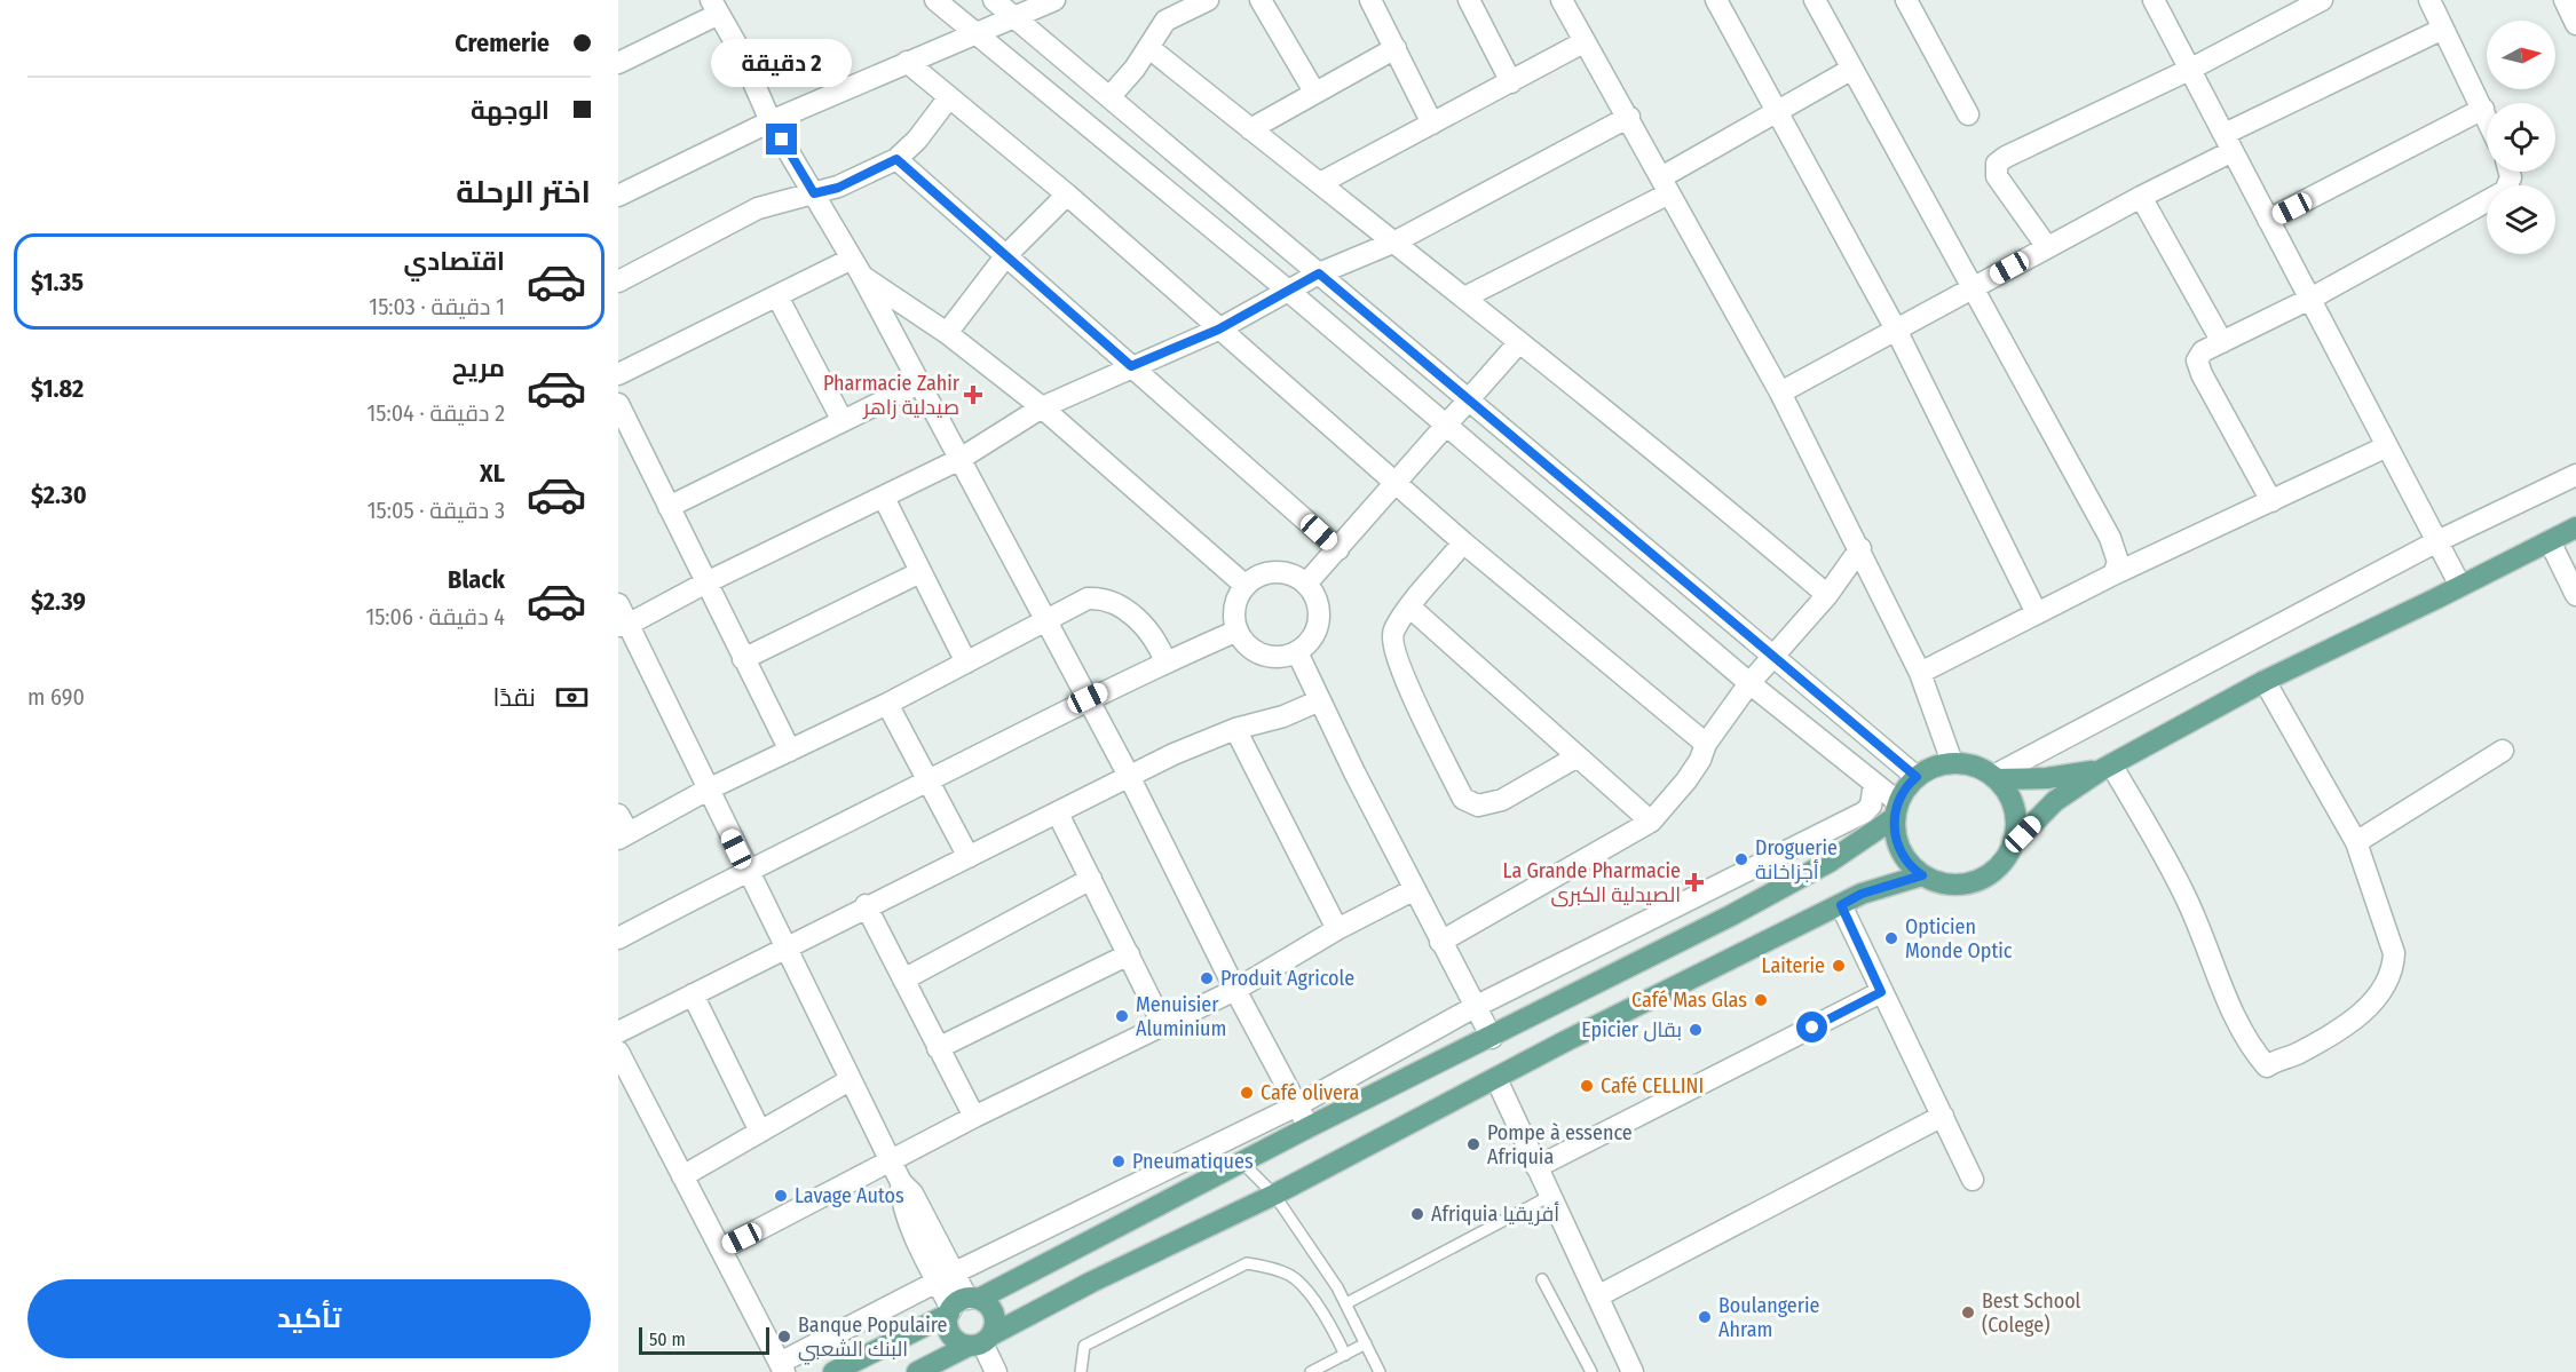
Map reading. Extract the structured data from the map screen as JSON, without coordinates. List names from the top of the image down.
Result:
{
  "places": {
    "health": ["Pharmacie Zahir صيدلية زاهر", "La Grande Pharmacie الصيدلية الكبرى"],
    "other": [
      "Droguerie أجزاخانة",
      "Opticien Monde Optic",
      "Laiterie",
      "Produit Agricole",
      "Café Mas Glas",
      "Menuisier Aluminium",
      "Epicier بقال",
      "Café CELLINI",
      "Café olivera",
      "Pompe à essence Afriquia",
      "Pneumatiques",
      "Lavage Autos",
      "Afriquia أفريقيا",
      "Best School (Colege)",
      "Boulangerie Ahram",
      "Banque Populaire البنك الشعبي"
    ]
  },
  "scale_bar": "50 m",
  "north": "right",
  "page": {
    "banner": ["Cremerie", "الوجهة"],
    "bubble": "2 دقيقة",
    "heading": "اختر الرحلة",
    "list": [
      {
        "name": "اقتصادي",
        "note": "1 دقيقة · 15:03",
        "value": "$1.35"
      },
      {
        "name": "مريح",
        "note": "2 دقيقة · 15:04",
        "value": "$1.82"
      },
      {
        "name": "XL",
        "note": "3 دقيقة · 15:05",
        "value": "$2.30"
      },
      {
        "name": "Black",
        "note": "4 دقيقة · 15:06",
        "value": "$2.39"
      }
    ],
    "pay": ["نقدًا", "690 m"],
    "buttons": "تأكيد",
    "scale": "50 m"
  }
}
